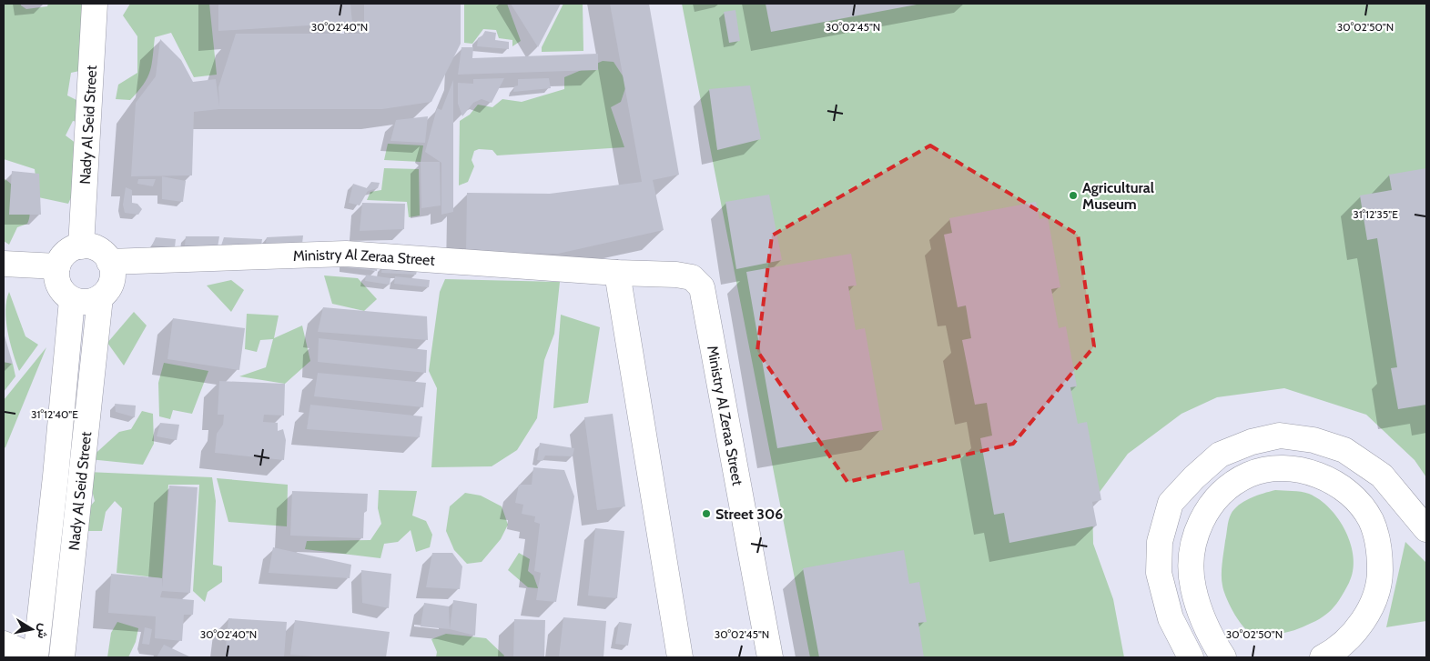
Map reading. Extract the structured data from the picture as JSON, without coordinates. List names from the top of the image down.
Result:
{
  "streets": {
    "main road": ["Nady Al Seid Street", "Ministry Al Zeraa Street"]
  },
  "crossings": [
    ["Nady Al Seid Street", "Ministry Al Zeraa Street"]
  ],
  "places": ["Agricultural Museum", "Street 306"],
  "north": "right",
  "coordinates": [
    "30°02'40\"N",
    "30°02'45\"N",
    "30°02'50\"N",
    "31°12'35\"E",
    "31°12'40\"E"
  ]
}
